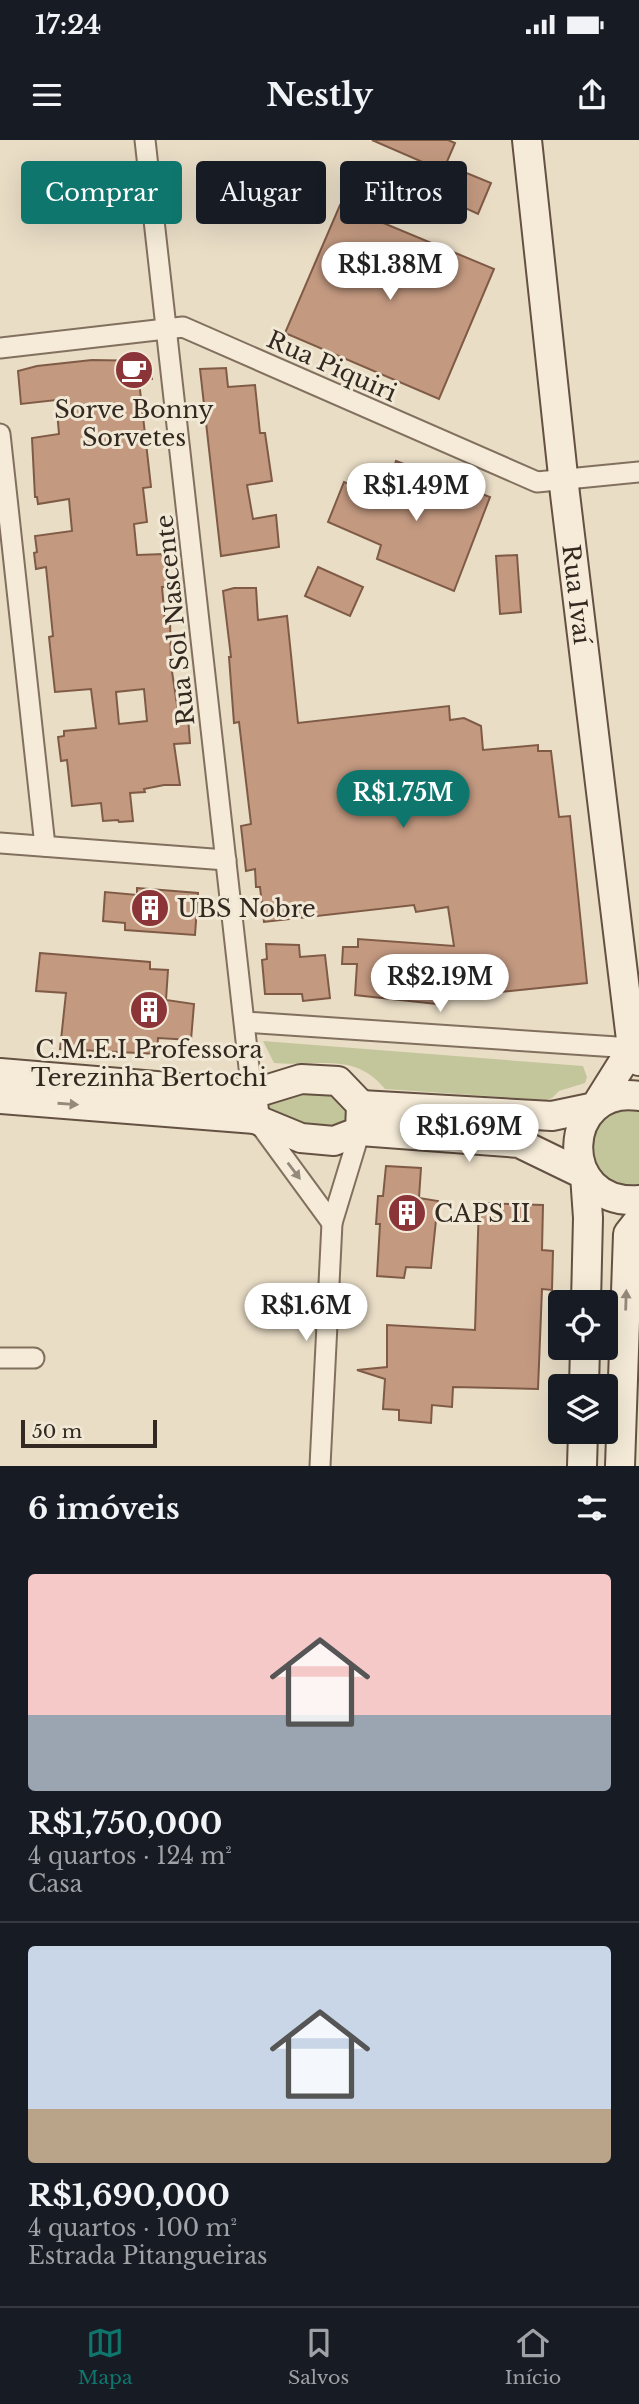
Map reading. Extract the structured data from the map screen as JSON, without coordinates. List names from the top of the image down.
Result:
{
  "streets": {
    "street": ["Rua Piquiri", "Rua Ivaí", "Rua Sol Nascente"]
  },
  "crossings": [
    ["Rua Piquiri", "Rua Ivaí"],
    ["Rua Piquiri", "Rua Sol Nascente"]
  ],
  "places": {
    "cafe": ["Sorve Bonny Sorvetes"],
    "building": ["UBS Nobre", "C.M.E.I Professora Terezinha Bertochi", "CAPS II"]
  },
  "scale_bar": "50 m",
  "page": {
    "status": "17:24",
    "header": "Nestly",
    "chip": ["Comprar", "Alugar", "Filtros"],
    "price": [
      "R$1.38M",
      "R$1.49M",
      "R$1.75M",
      "R$2.19M",
      "R$1.69M",
      "R$1.6M"
    ],
    "scale": "50 m",
    "heading": "6 imóveis",
    "list": [
      {
        "name": "R$1,750,000",
        "note": "4 quartos · 124 m² · Casa"
      },
      {
        "name": "R$1,690,000",
        "note": "4 quartos · 100 m² · Estrada Pitangueiras"
      }
    ],
    "tabs": ["Mapa", "Salvos", "Início"]
  }
}
